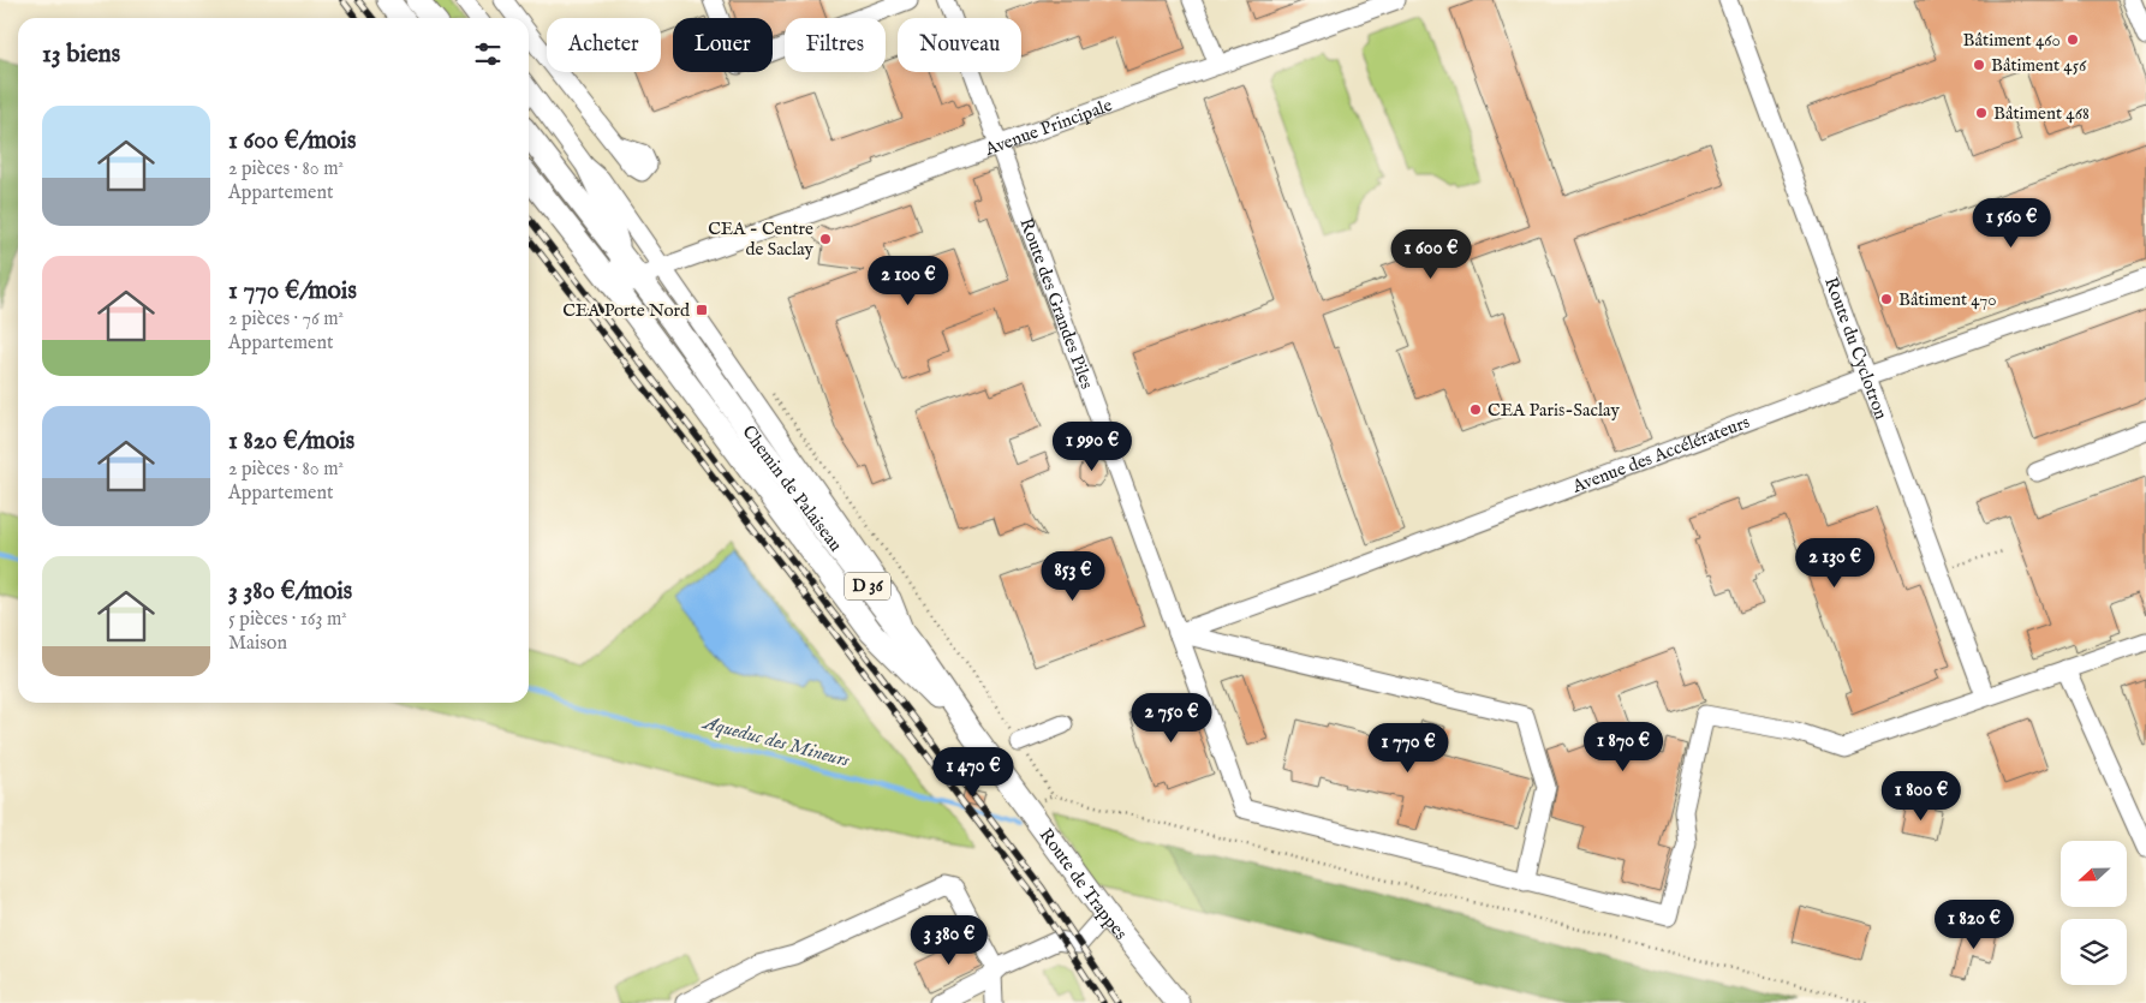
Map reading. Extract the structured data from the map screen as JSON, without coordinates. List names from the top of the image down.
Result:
{
  "streets": {
    "main road": ["Chemin de Palaiseau", "D 36", "Route de Trappes"],
    "street": [
      "Avenue Principale",
      "Route des Grandes Piles",
      "Route du Cyclotron",
      "Avenue des Accélérateurs"
    ]
  },
  "crossings": [
    ["Avenue Principale", "Route des Grandes Piles"],
    ["Route des Grandes Piles", "Avenue des Accélérateurs"],
    ["Route du Cyclotron", "Avenue des Accélérateurs"],
    ["Chemin de Palaiseau", "Route de Trappes"]
  ],
  "water": ["Aqueduc des Mineurs"],
  "places": {
    "other": [
      "Bâtiment 460",
      "Bâtiment 456",
      "Bâtiment 468",
      "CEA - Centre de Saclay",
      "Bâtiment 470",
      "CEA Paris-Saclay"
    ],
    "transit": ["CEA Porte Nord"]
  },
  "north": "left",
  "page": {
    "chip": [
      "Acheter",
      "Louer",
      "Filtres",
      "Nouveau"
    ],
    "heading": "13 biens",
    "list": [
      {
        "name": "1 600 €/mois",
        "note": "2 pièces · 80 m² · Appartement"
      },
      {
        "name": "1 770 €/mois",
        "note": "2 pièces · 76 m² · Appartement"
      },
      {
        "name": "1 820 €/mois",
        "note": "2 pièces · 80 m² · Appartement"
      },
      {
        "name": "3 380 €/mois",
        "note": "5 pièces · 163 m² · Maison"
      }
    ],
    "price": [
      "1 560 €",
      "1 600 €",
      "2 100 €",
      "1 990 €",
      "2 130 €",
      "853 €",
      "2 750 €",
      "1 870 €",
      "1 770 €",
      "1 470 €",
      "1 800 €",
      "1 820 €",
      "3 380 €"
    ]
  }
}
